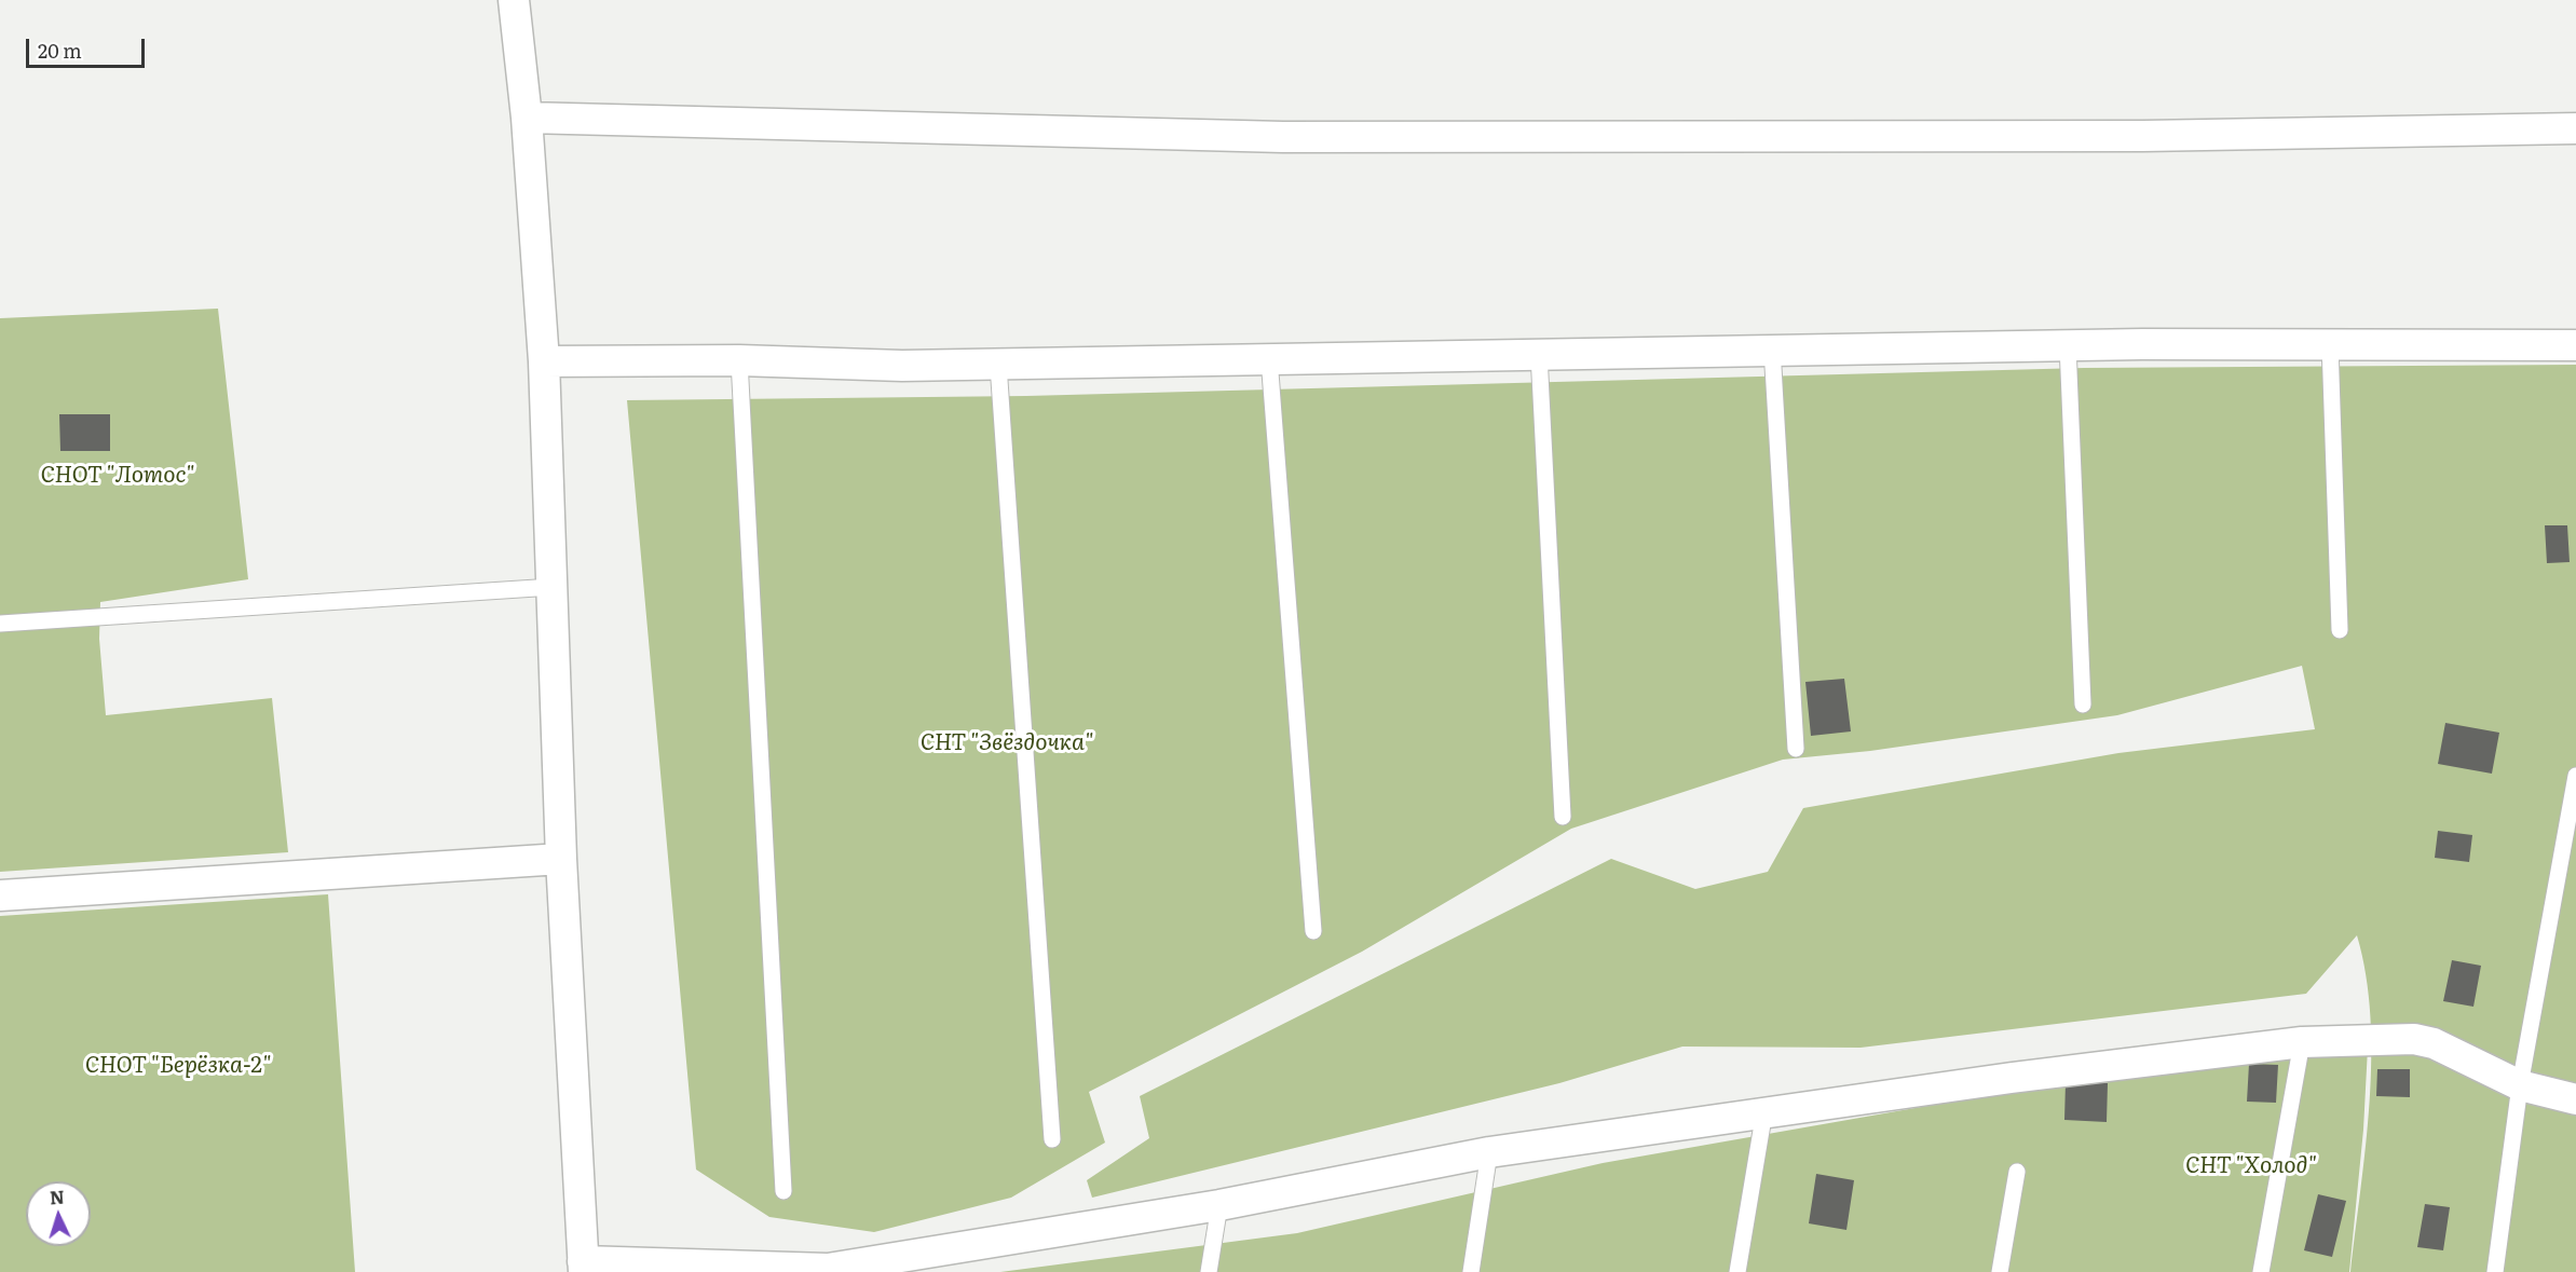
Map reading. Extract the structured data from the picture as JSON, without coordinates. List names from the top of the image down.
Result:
{
  "parks": [
    "СНОТ \"Лотос\"",
    "СНТ \"Звёздочка\"",
    "СНОТ \"Берёзка-2\"",
    "СНТ \"Холод\""
  ],
  "scale_bar": "20 m",
  "north": "top"
}
